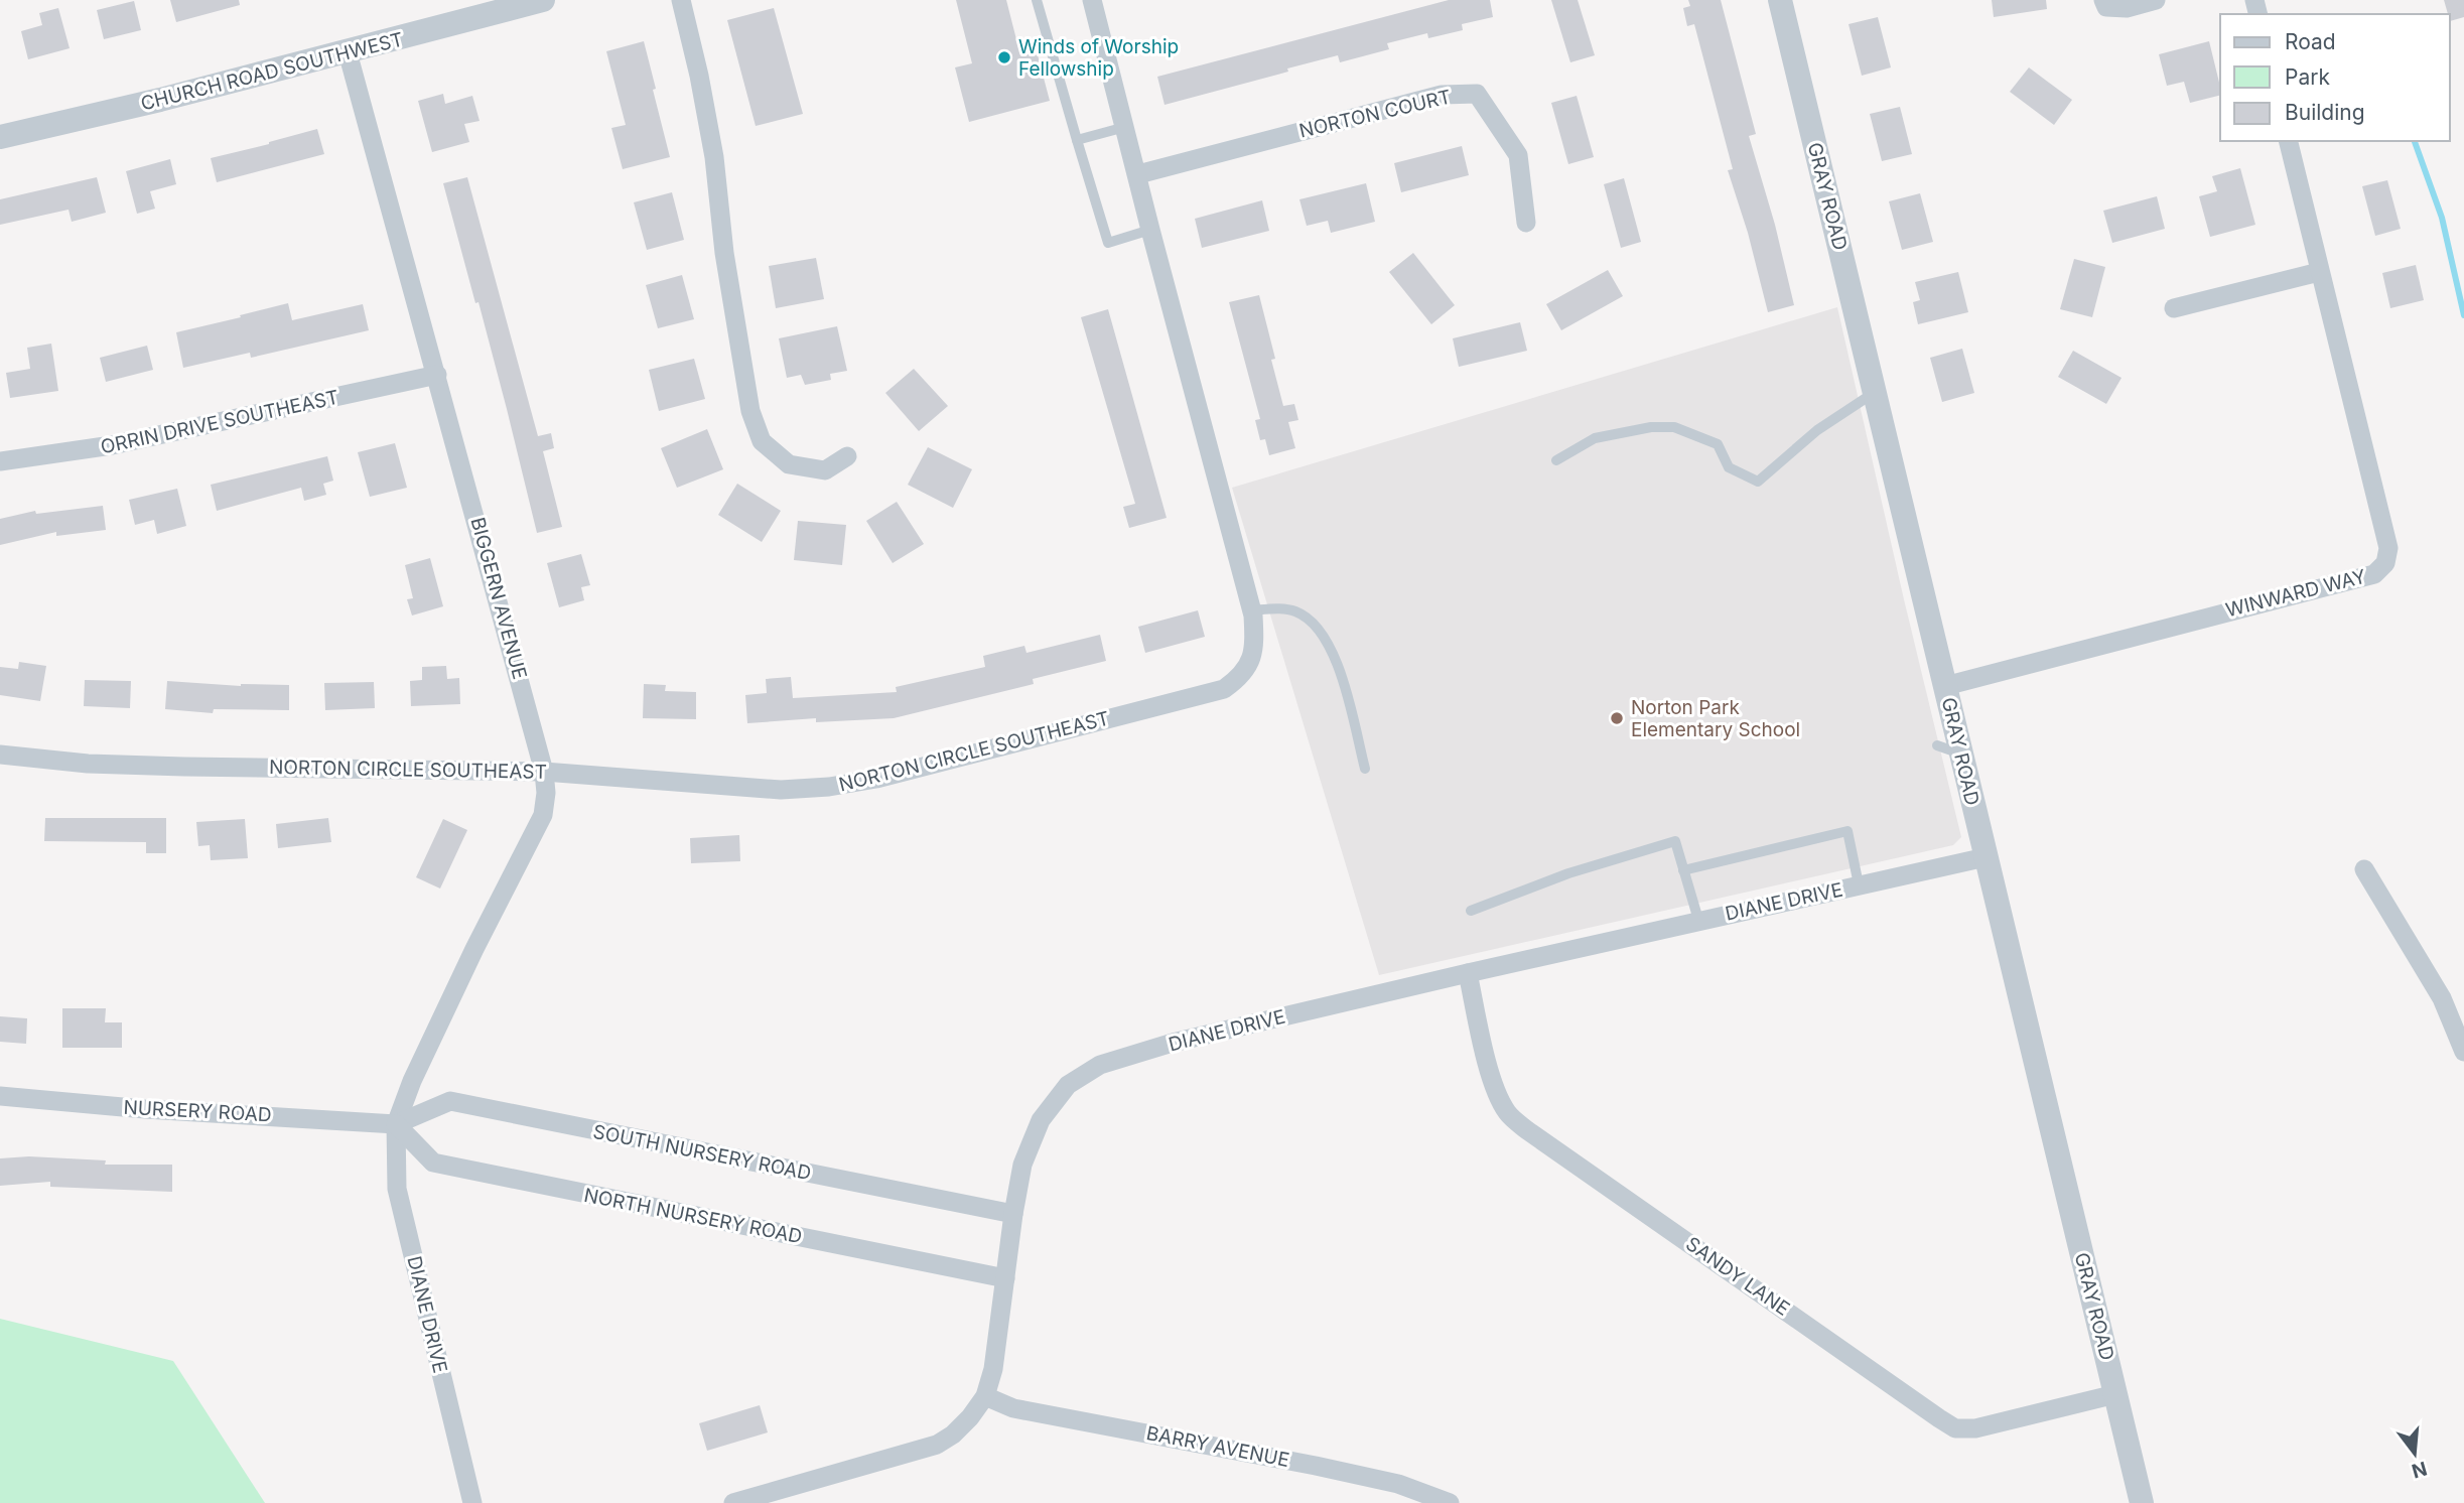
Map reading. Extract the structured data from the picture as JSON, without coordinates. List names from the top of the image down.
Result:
{
  "streets": {
    "street": [
      "CHURCH ROAD SOUTHWEST",
      "NORTON COURT",
      "GRAY ROAD",
      "ORRIN DRIVE SOUTHEAST",
      "WINWARD WAY",
      "BIGGERN AVENUE",
      "NORTON CIRCLE SOUTHEAST",
      "DIANE DRIVE",
      "NURSERY ROAD",
      "SOUTH NURSERY ROAD",
      "NORTH NURSERY ROAD",
      "SANDY LANE",
      "BARRY AVENUE"
    ]
  },
  "crossings": [
    ["CHURCH ROAD SOUTHWEST", "BIGGERN AVENUE"],
    ["NORTON COURT", "NORTON CIRCLE SOUTHEAST"],
    ["GRAY ROAD", "WINWARD WAY"],
    ["GRAY ROAD", "DIANE DRIVE"],
    ["GRAY ROAD", "SANDY LANE"],
    ["ORRIN DRIVE SOUTHEAST", "BIGGERN AVENUE"],
    ["BIGGERN AVENUE", "NORTON CIRCLE SOUTHEAST"],
    ["BIGGERN AVENUE", "DIANE DRIVE"],
    ["BIGGERN AVENUE", "NURSERY ROAD"],
    ["BIGGERN AVENUE", "SOUTH NURSERY ROAD"],
    ["BIGGERN AVENUE", "NORTH NURSERY ROAD"],
    ["DIANE DRIVE", "NURSERY ROAD"],
    ["DIANE DRIVE", "SOUTH NURSERY ROAD"],
    ["DIANE DRIVE", "NORTH NURSERY ROAD"],
    ["DIANE DRIVE", "SANDY LANE"],
    ["DIANE DRIVE", "BARRY AVENUE"],
    ["NURSERY ROAD", "SOUTH NURSERY ROAD"],
    ["NURSERY ROAD", "NORTH NURSERY ROAD"],
    ["SOUTH NURSERY ROAD", "NORTH NURSERY ROAD"]
  ],
  "places": ["Winds of Worship Fellowship", "Norton Park Elementary School"],
  "legend": ["Road", "Park", "Building"],
  "north": "bottom"
}
